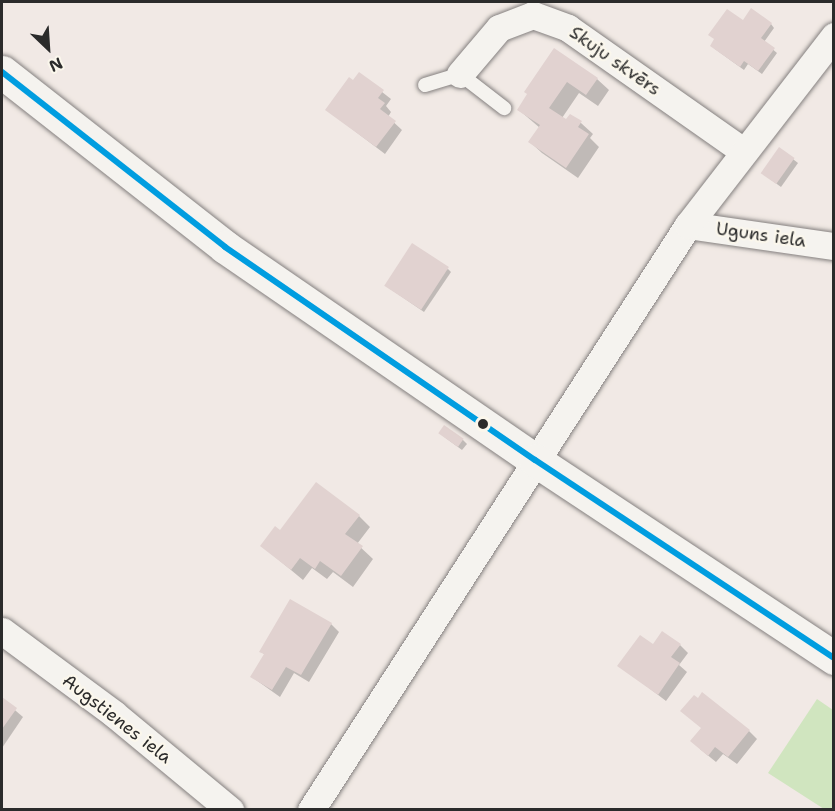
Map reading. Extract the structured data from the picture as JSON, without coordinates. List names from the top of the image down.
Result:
{
  "streets": {
    "street": ["Skuju skvērs", "Uguns iela", "Augstienes iela"]
  },
  "north": "bottom right"
}
